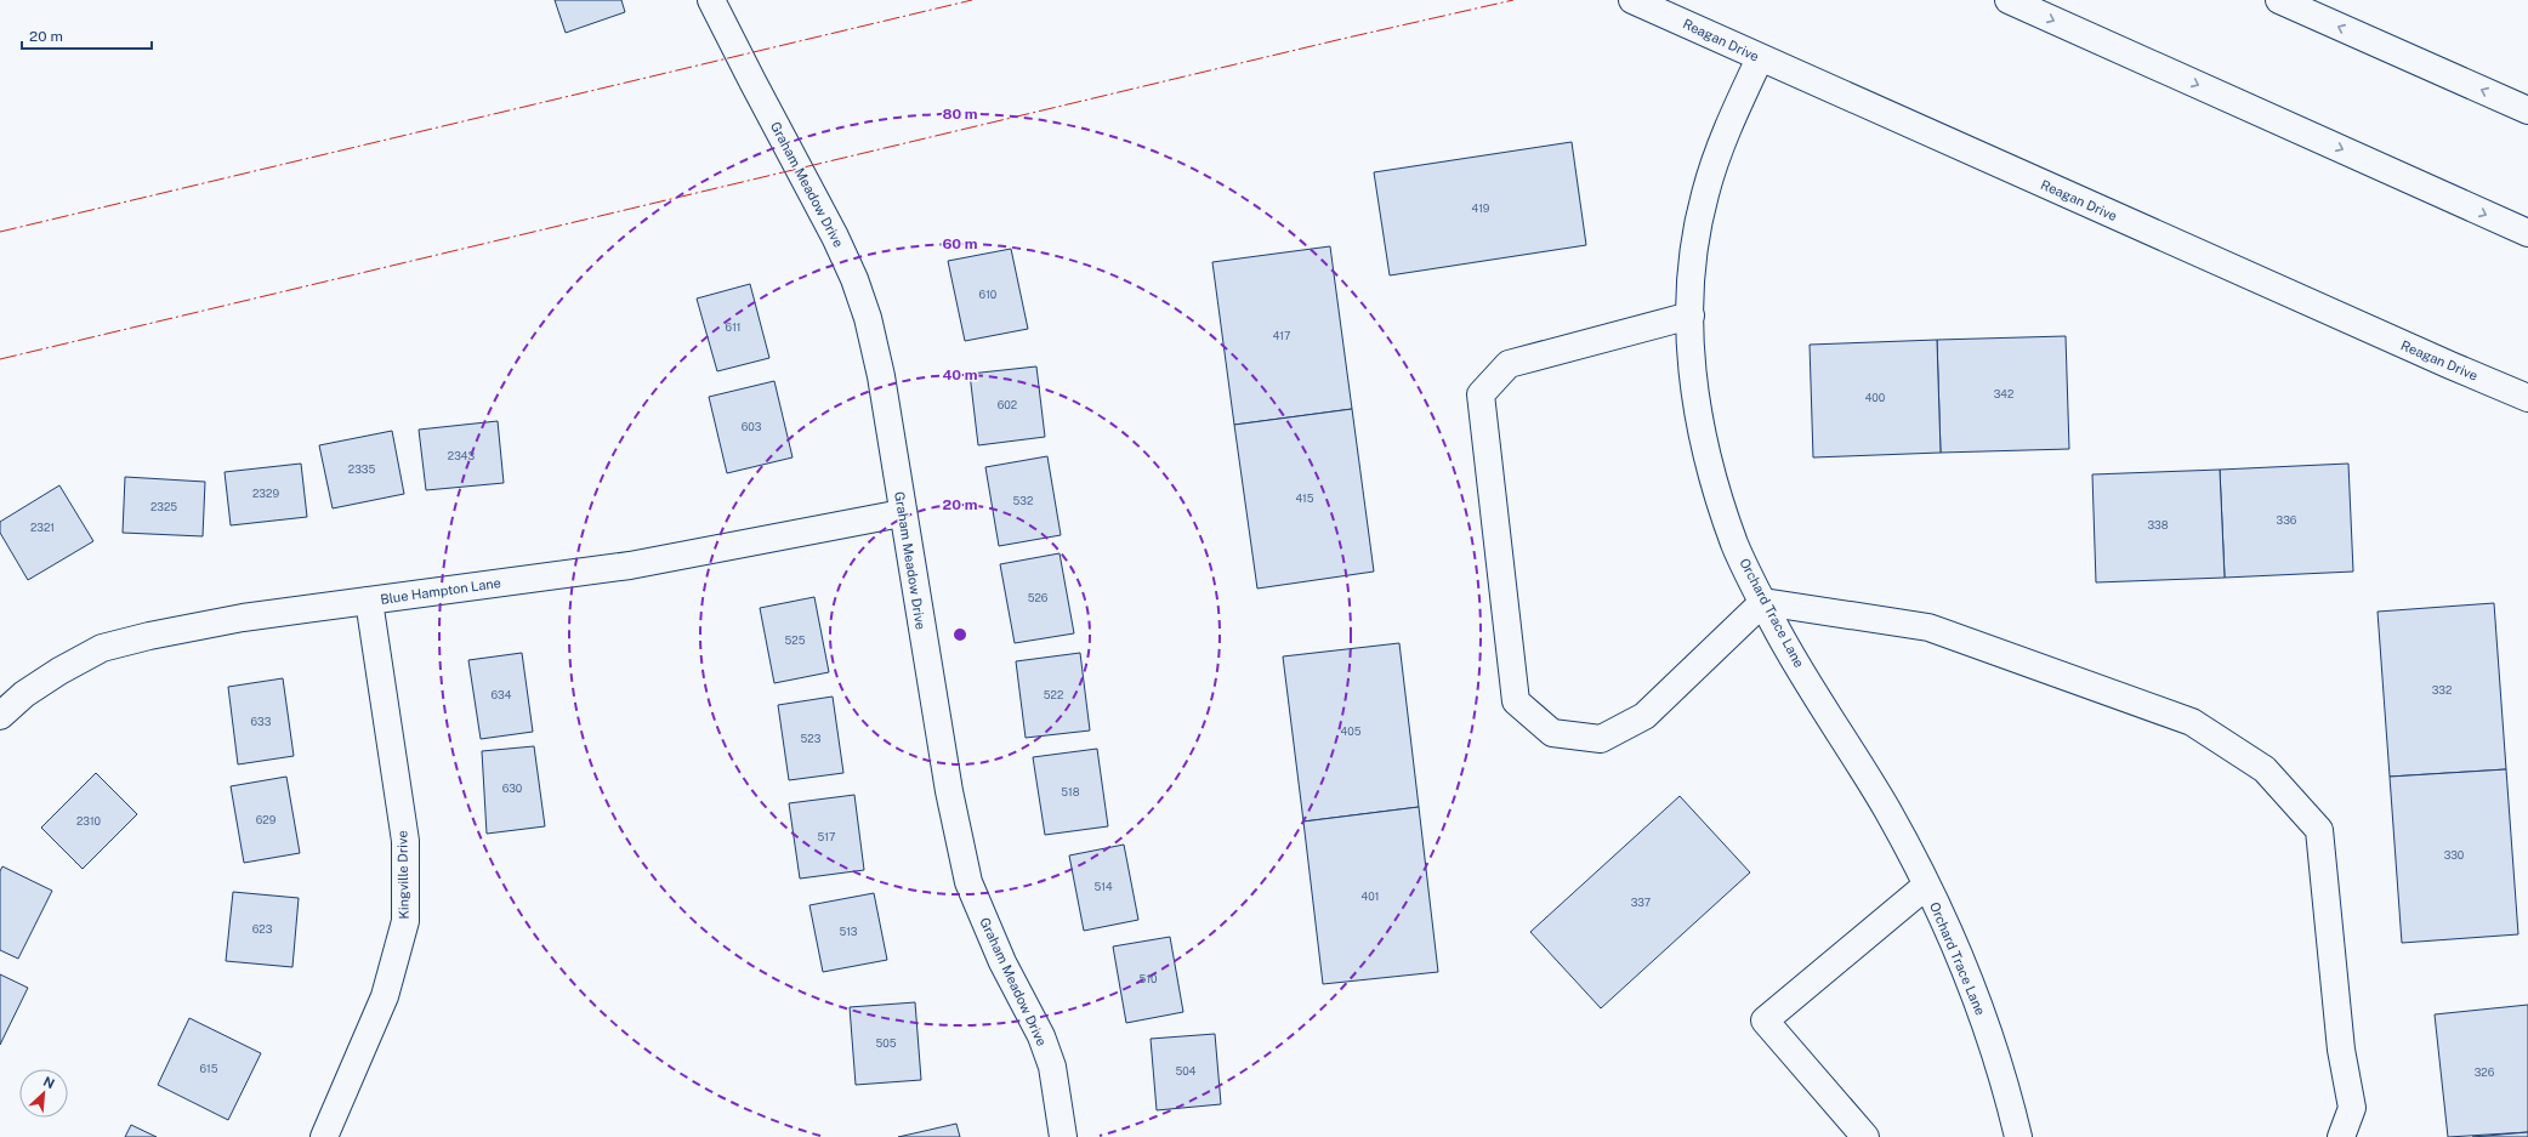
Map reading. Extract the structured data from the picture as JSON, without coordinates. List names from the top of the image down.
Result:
{
  "streets": {
    "main road": [
      "Reagan Drive",
      "Graham Meadow Drive",
      "Blue Hampton Lane",
      "Orchard Trace Lane",
      "Kingville Drive"
    ]
  },
  "crossings": [
    ["Reagan Drive", "Orchard Trace Lane"],
    ["Graham Meadow Drive", "Blue Hampton Lane"],
    ["Blue Hampton Lane", "Kingville Drive"]
  ],
  "house_numbers": [
    "419",
    "610",
    "611",
    "417",
    "342",
    "400",
    "602",
    "603",
    "2343",
    "2335",
    "2329",
    "415",
    "532",
    "2325",
    "336",
    "338",
    "2321",
    "526",
    "525",
    "332",
    "634",
    "522",
    "633",
    "405",
    "523",
    "630",
    "518",
    "629",
    "2310",
    "517",
    "330",
    "514",
    "401",
    "337",
    "623",
    "513",
    "510",
    "505",
    "615",
    "504",
    "326"
  ],
  "scale_bar": "20 m",
  "north": "top right",
  "rings": [
    "80 m",
    "60 m",
    "40 m",
    "20 m"
  ]
}
